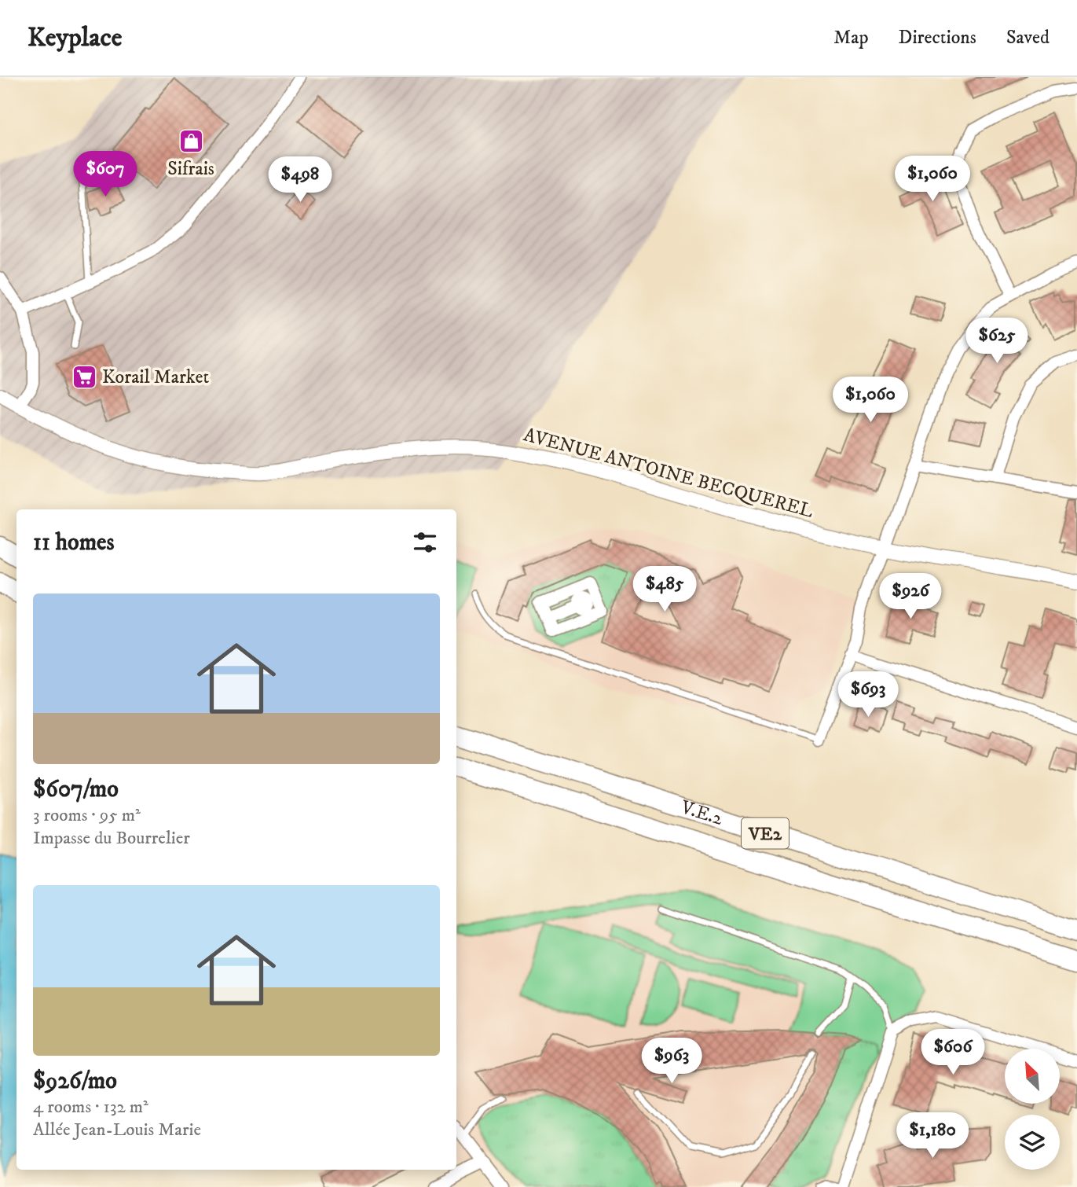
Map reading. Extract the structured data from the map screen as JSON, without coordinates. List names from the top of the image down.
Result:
{
  "streets": {
    "highway": ["V.E.2", "VE2"],
    "street": ["AVENUE ANTOINE BECQUEREL"]
  },
  "places": {
    "shop": ["Sifrais"],
    "supermarket": ["Korail Market"]
  },
  "north": "top left",
  "page": {
    "header": "Keyplace",
    "nav": ["Map", "Directions", "Saved"],
    "price": [
      "$607",
      "$1,060",
      "$498",
      "$625",
      "$1,060",
      "$485",
      "$926",
      "$693",
      "$606",
      "$963",
      "$1,180"
    ],
    "heading": "11 homes",
    "list": [
      {
        "name": "$607/mo",
        "note": "3 rooms · 95 m² · Impasse du Bourrelier"
      },
      {
        "name": "$926/mo",
        "note": "4 rooms · 132 m² · Allée Jean-Louis Marie"
      }
    ]
  }
}
